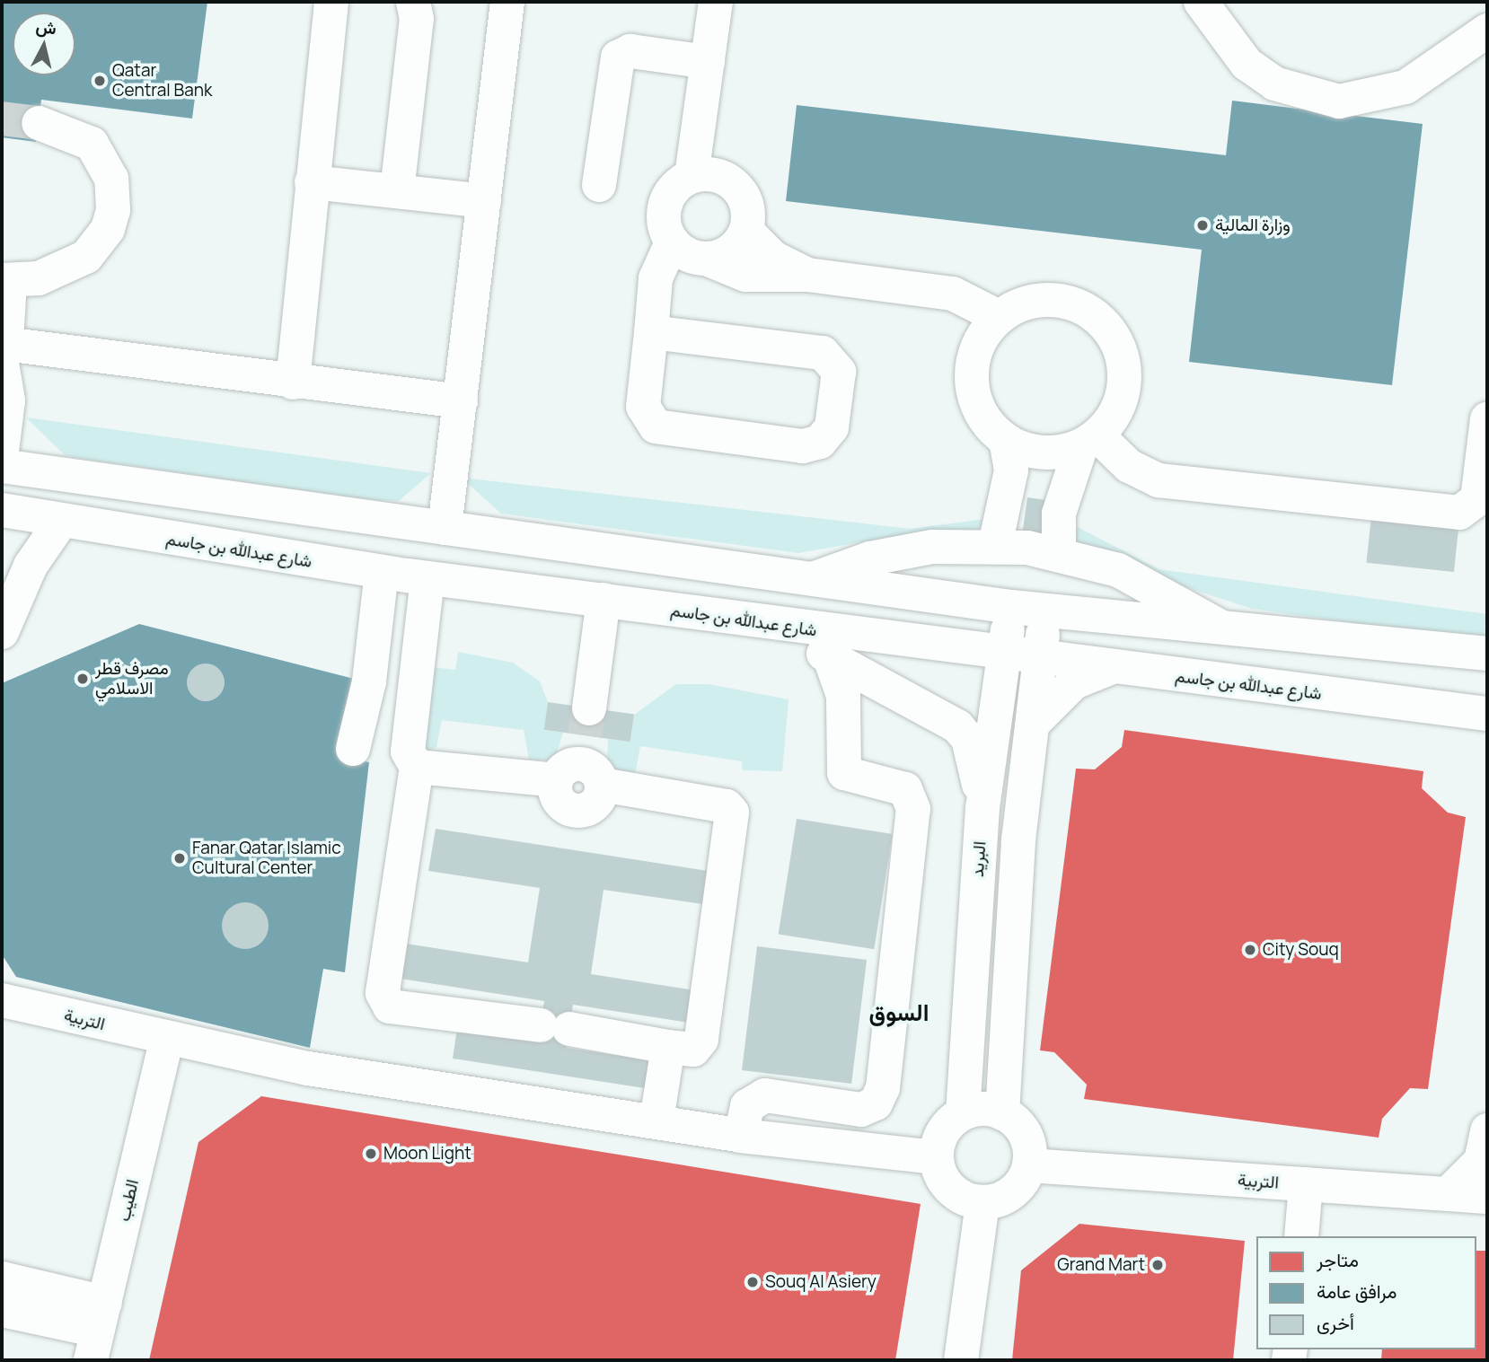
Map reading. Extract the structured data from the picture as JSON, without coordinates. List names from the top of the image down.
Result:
{
  "streets": {
    "street": [
      "شارع عبدالله بن جاسم",
      "البريد",
      "التربية",
      "الطيب"
    ]
  },
  "crossings": [
    ["شارع عبدالله بن جاسم", "البريد"],
    ["البريد", "التربية"],
    ["التربية", "الطيب"]
  ],
  "districts": ["السوق"],
  "places": [
    "Qatar Central Bank",
    "وزارة المالية",
    "مصرف قطر الاسلامي",
    "Fanar Qatar Islamic Cultural Center",
    "City Souq",
    "Moon Light",
    "Grand Mart",
    "Souq Al Asiery"
  ],
  "legend": ["متاجر", "مرافق عامة", "أخرى"],
  "north": "top"
}
